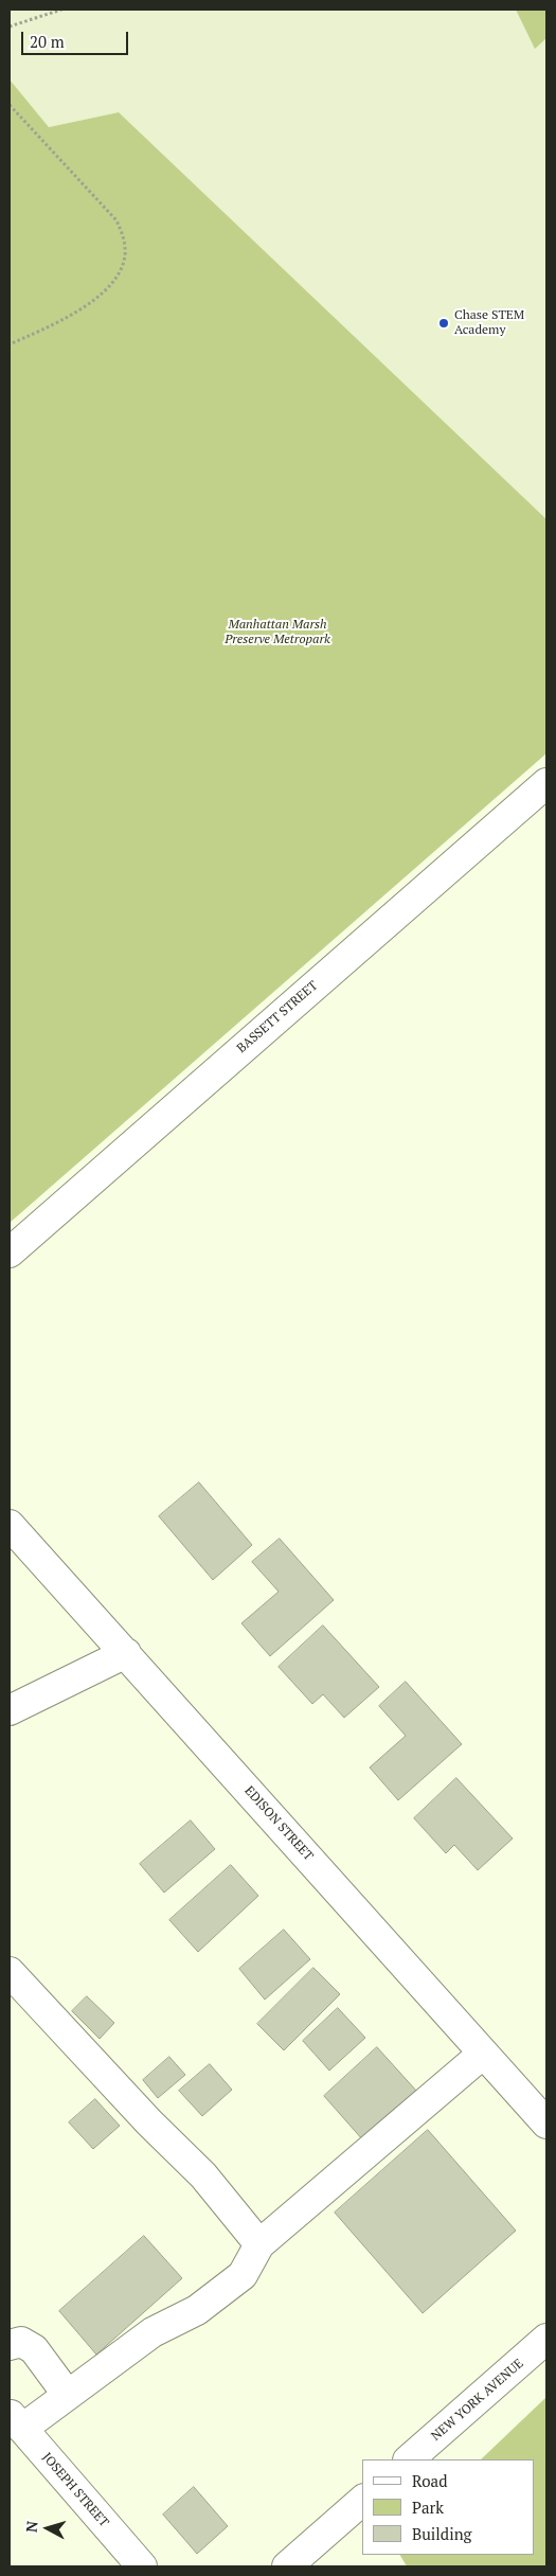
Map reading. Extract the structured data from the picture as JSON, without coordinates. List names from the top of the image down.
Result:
{
  "streets": {
    "street": [
      "BASSETT STREET",
      "EDISON STREET",
      "NEW YORK AVENUE",
      "JOSEPH STREET"
    ]
  },
  "parks": ["Manhattan Marsh Preserve Metropark"],
  "places": ["Chase STEM Academy"],
  "legend": ["Road", "Park", "Building"],
  "scale_bar": "20 m",
  "north": "left"
}
